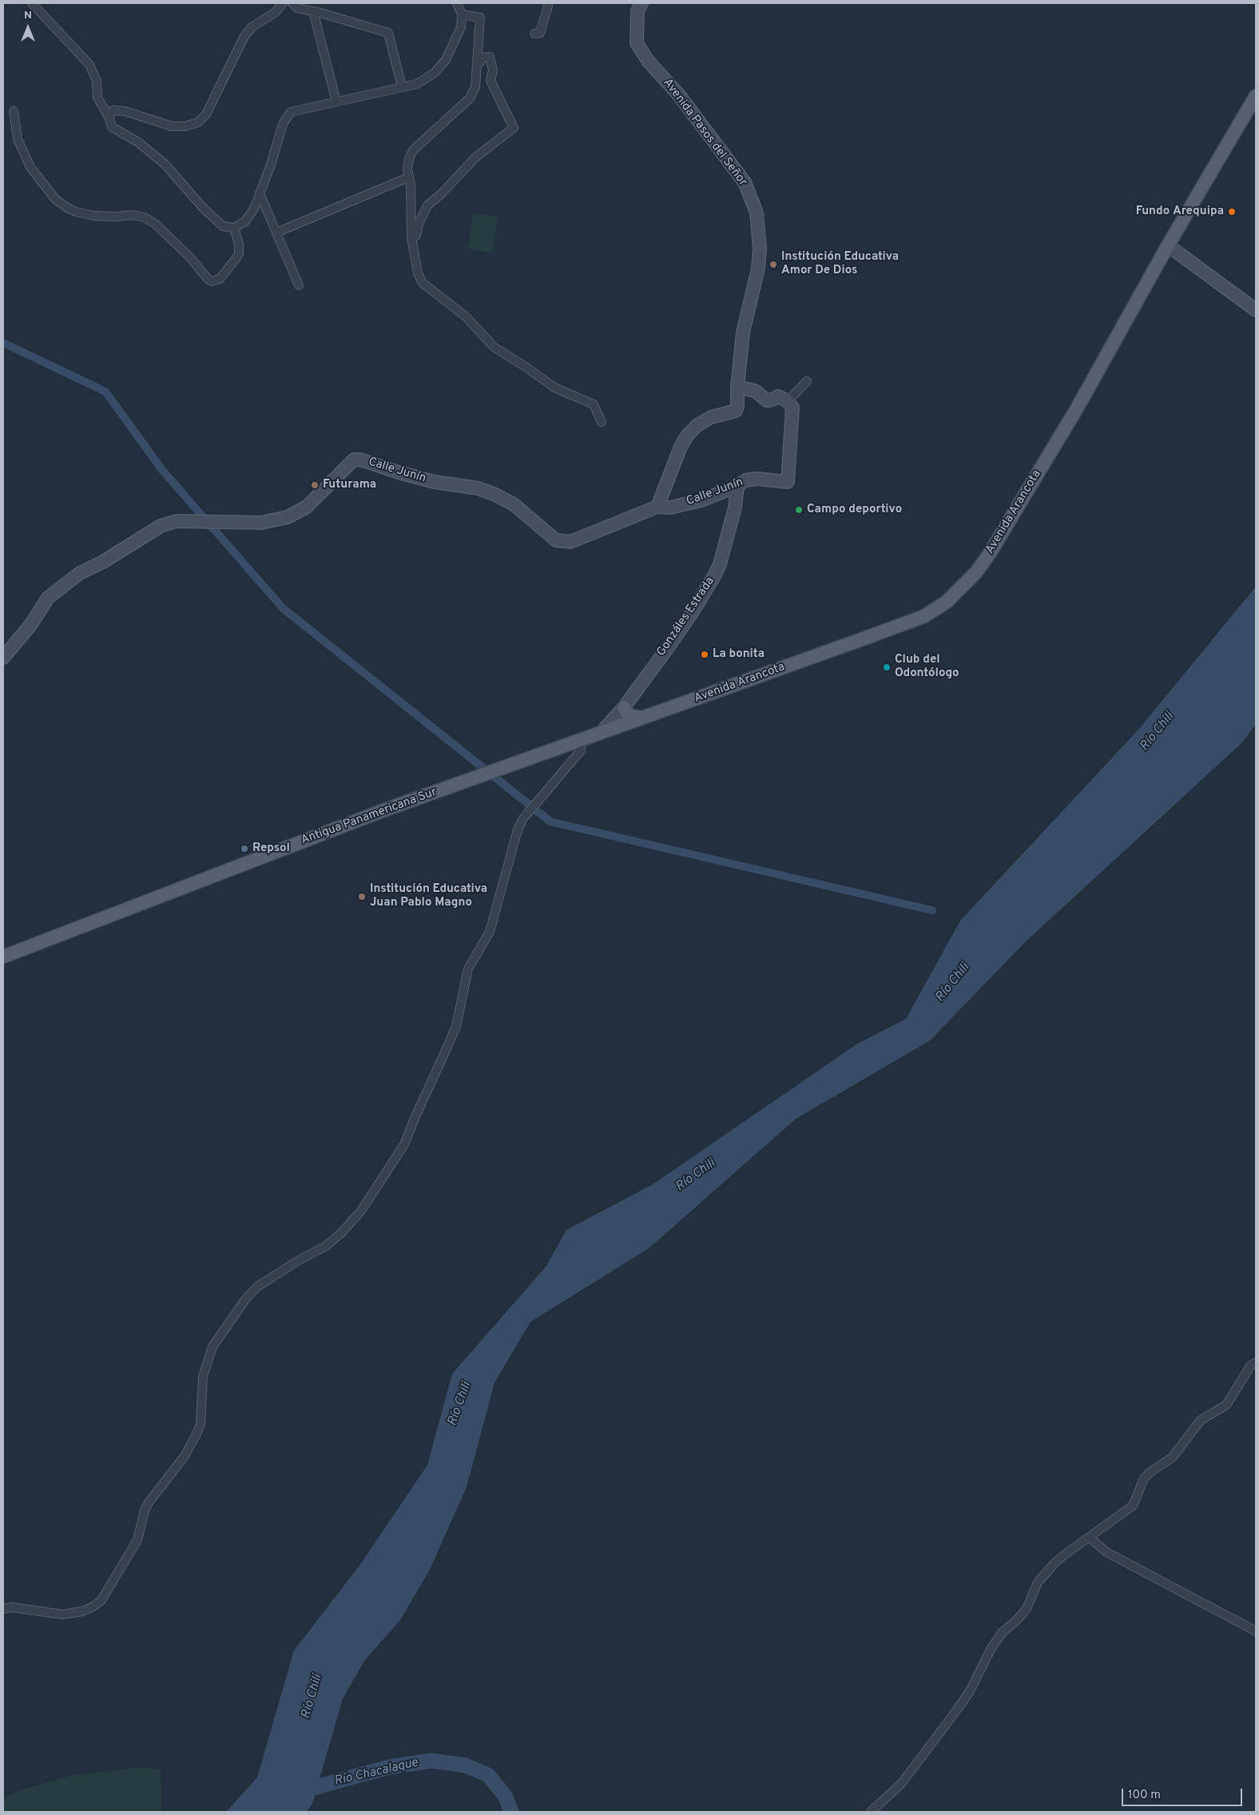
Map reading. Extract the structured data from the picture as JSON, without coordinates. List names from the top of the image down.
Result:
{
  "streets": {
    "main road": ["Avenida Arancota", "Antigua Panamericana Sur"],
    "street": ["Avenida Pasos del Señor", "Calle Junín", "Gonzáles Estrada"]
  },
  "crossings": [
    ["Avenida Pasos del Señor", "Calle Junín"],
    ["Calle Junín", "Gonzáles Estrada"],
    ["Avenida Arancota", "Gonzáles Estrada"],
    ["Avenida Arancota", "Antigua Panamericana Sur"],
    ["Gonzáles Estrada", "Antigua Panamericana Sur"]
  ],
  "water": ["Río Chili", "Río Chacalaque"],
  "places": [
    "Fundo Arequipa",
    "Institución Educativa Amor De Dios",
    "Futurama",
    "Campo deportivo",
    "La bonita",
    "Club del Odontólogo",
    "Repsol",
    "Institución Educativa Juan Pablo Magno"
  ],
  "scale_bar": "100 m",
  "north": "top"
}
